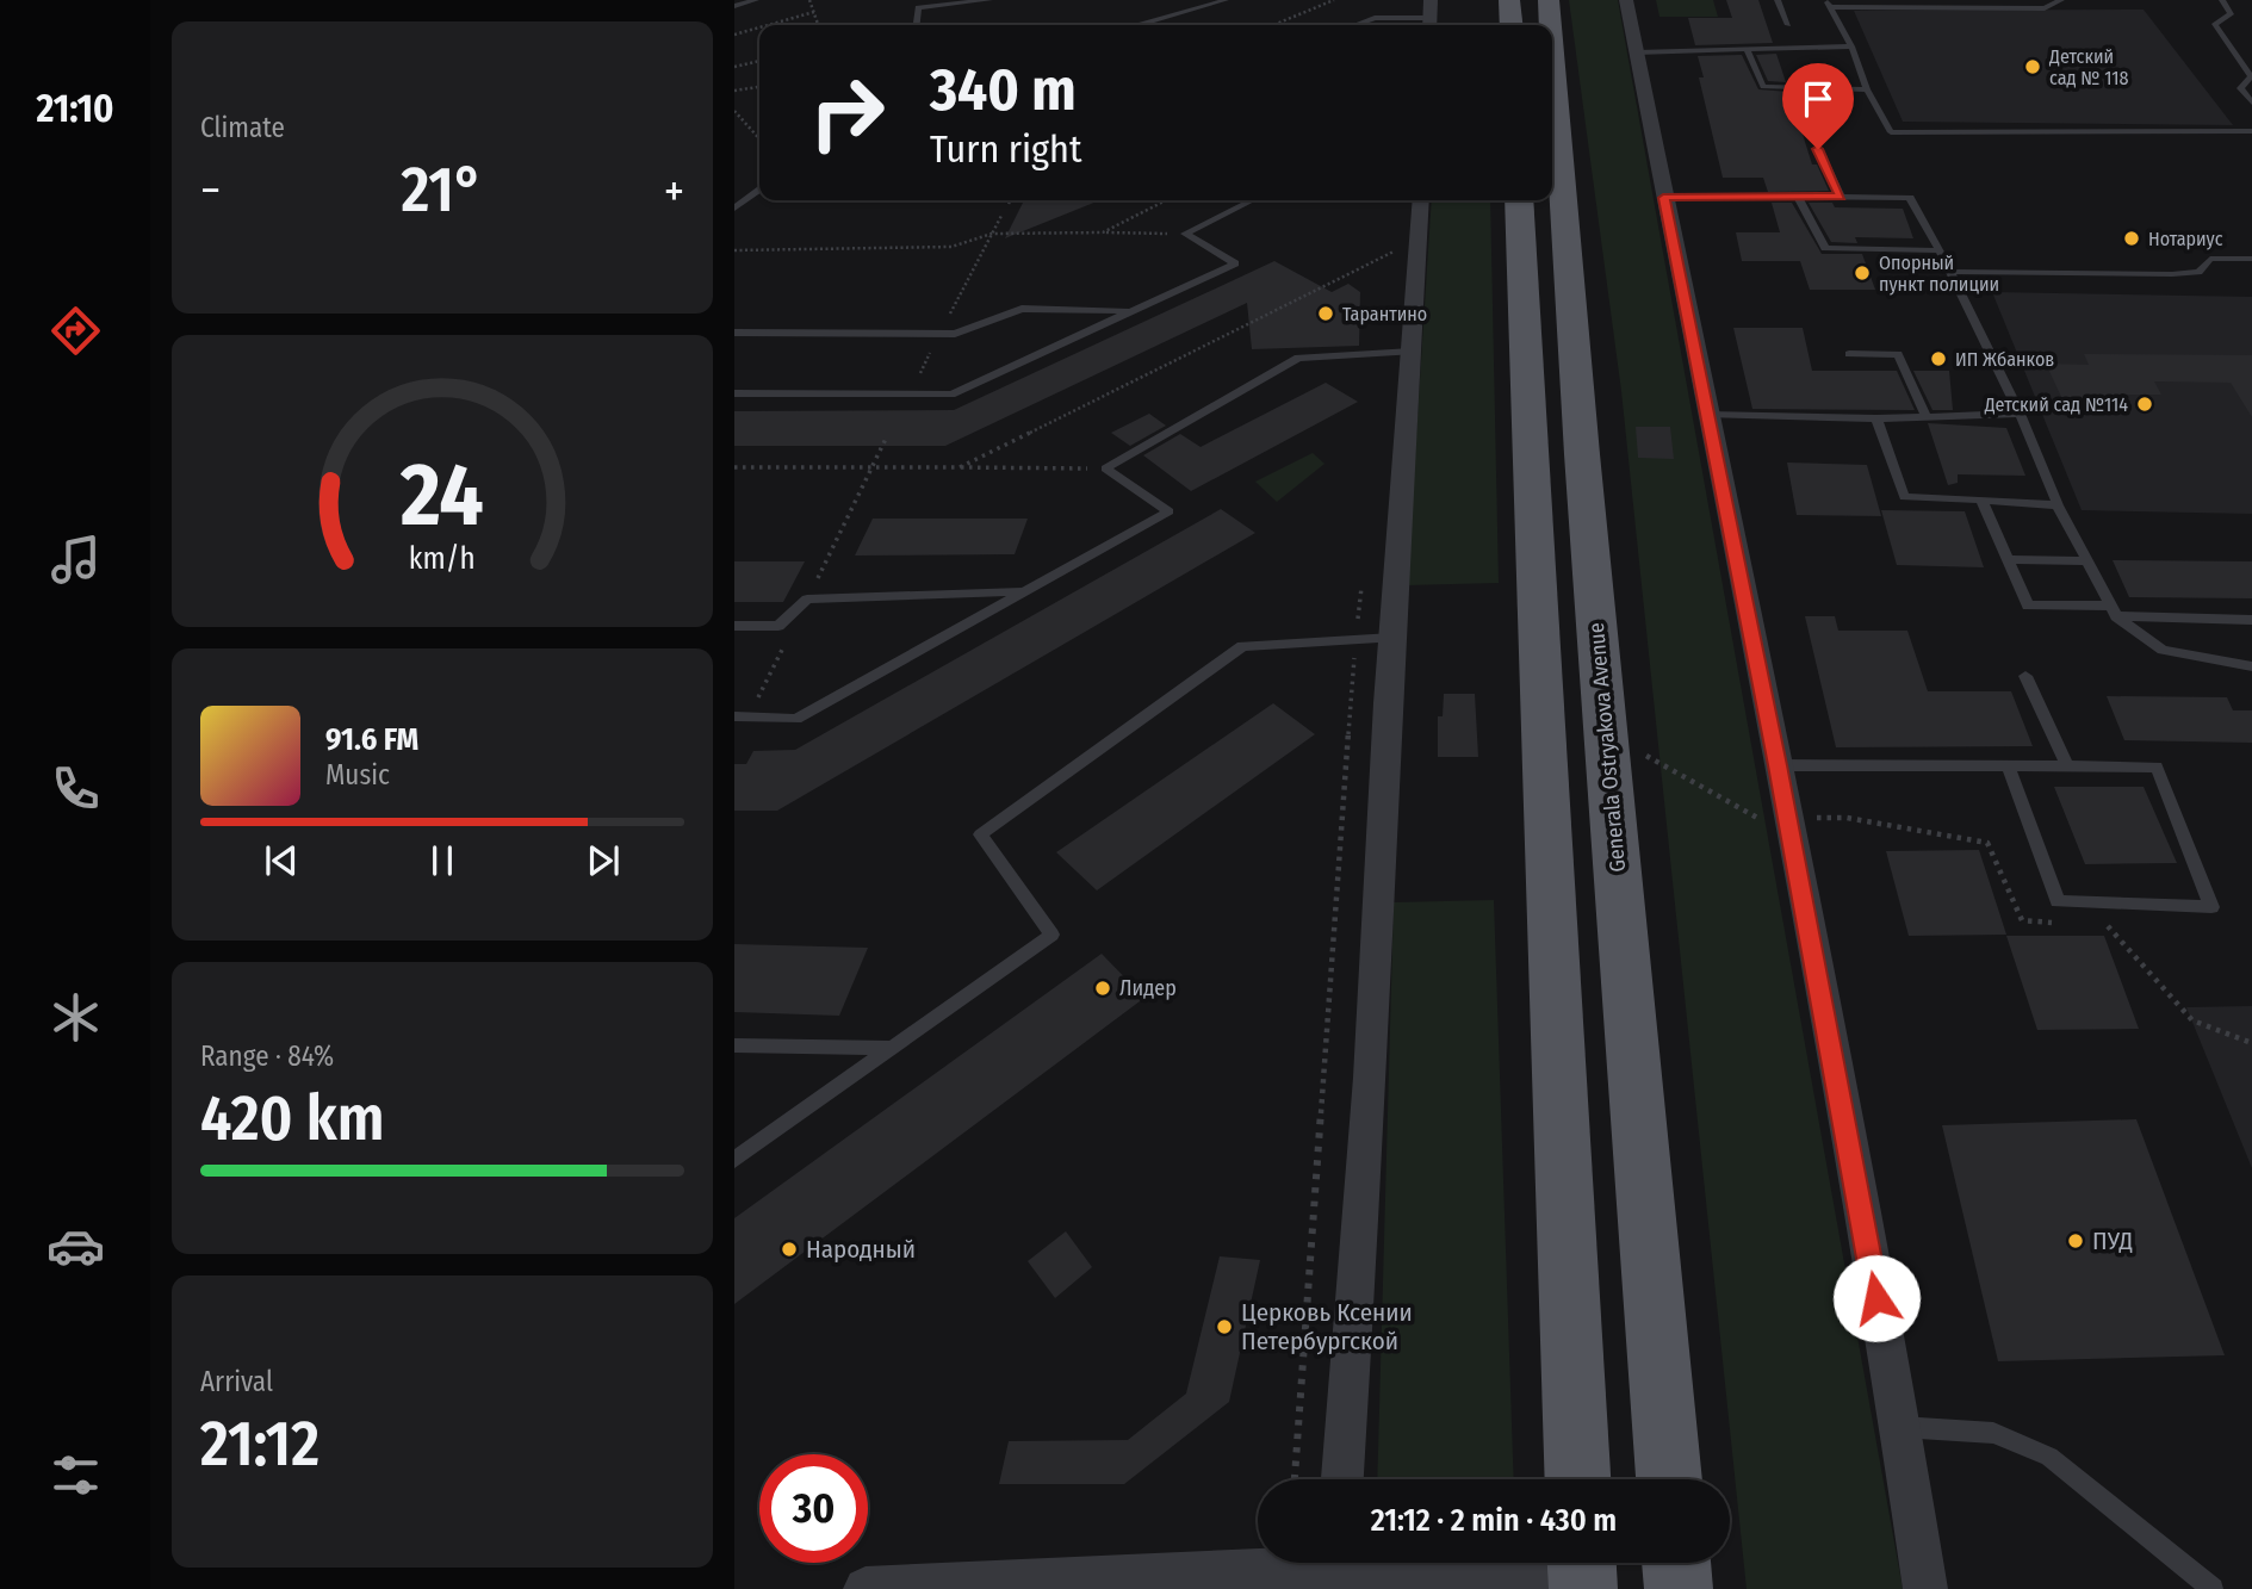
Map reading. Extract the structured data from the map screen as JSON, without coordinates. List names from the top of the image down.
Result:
{
  "streets": {
    "main road": ["Generala Ostryakova Avenue"]
  },
  "places": [
    "Детский сад № 118",
    "Нотариус",
    "Опорный пункт полиции",
    "Тарантино",
    "ИП Жбанков",
    "Детский сад №114",
    "Лидер",
    "ПУД",
    "Народный",
    "Церковь Ксении Петербургской"
  ],
  "page": {
    "tabs": "21:10",
    "tile": [
      "Climate",
      ["Range · 84%", "420 km"],
      ["Arrival", "21:12"]
    ],
    "turn": ["340 m", "Turn right"],
    "heat": ["−", "21°", "+"],
    "song": ["91.6 FM", "Music"],
    "limit": "30",
    "trip": "21:12 · 2 min · 430 m",
    "gauge": ["24", "km/h"]
  }
}
